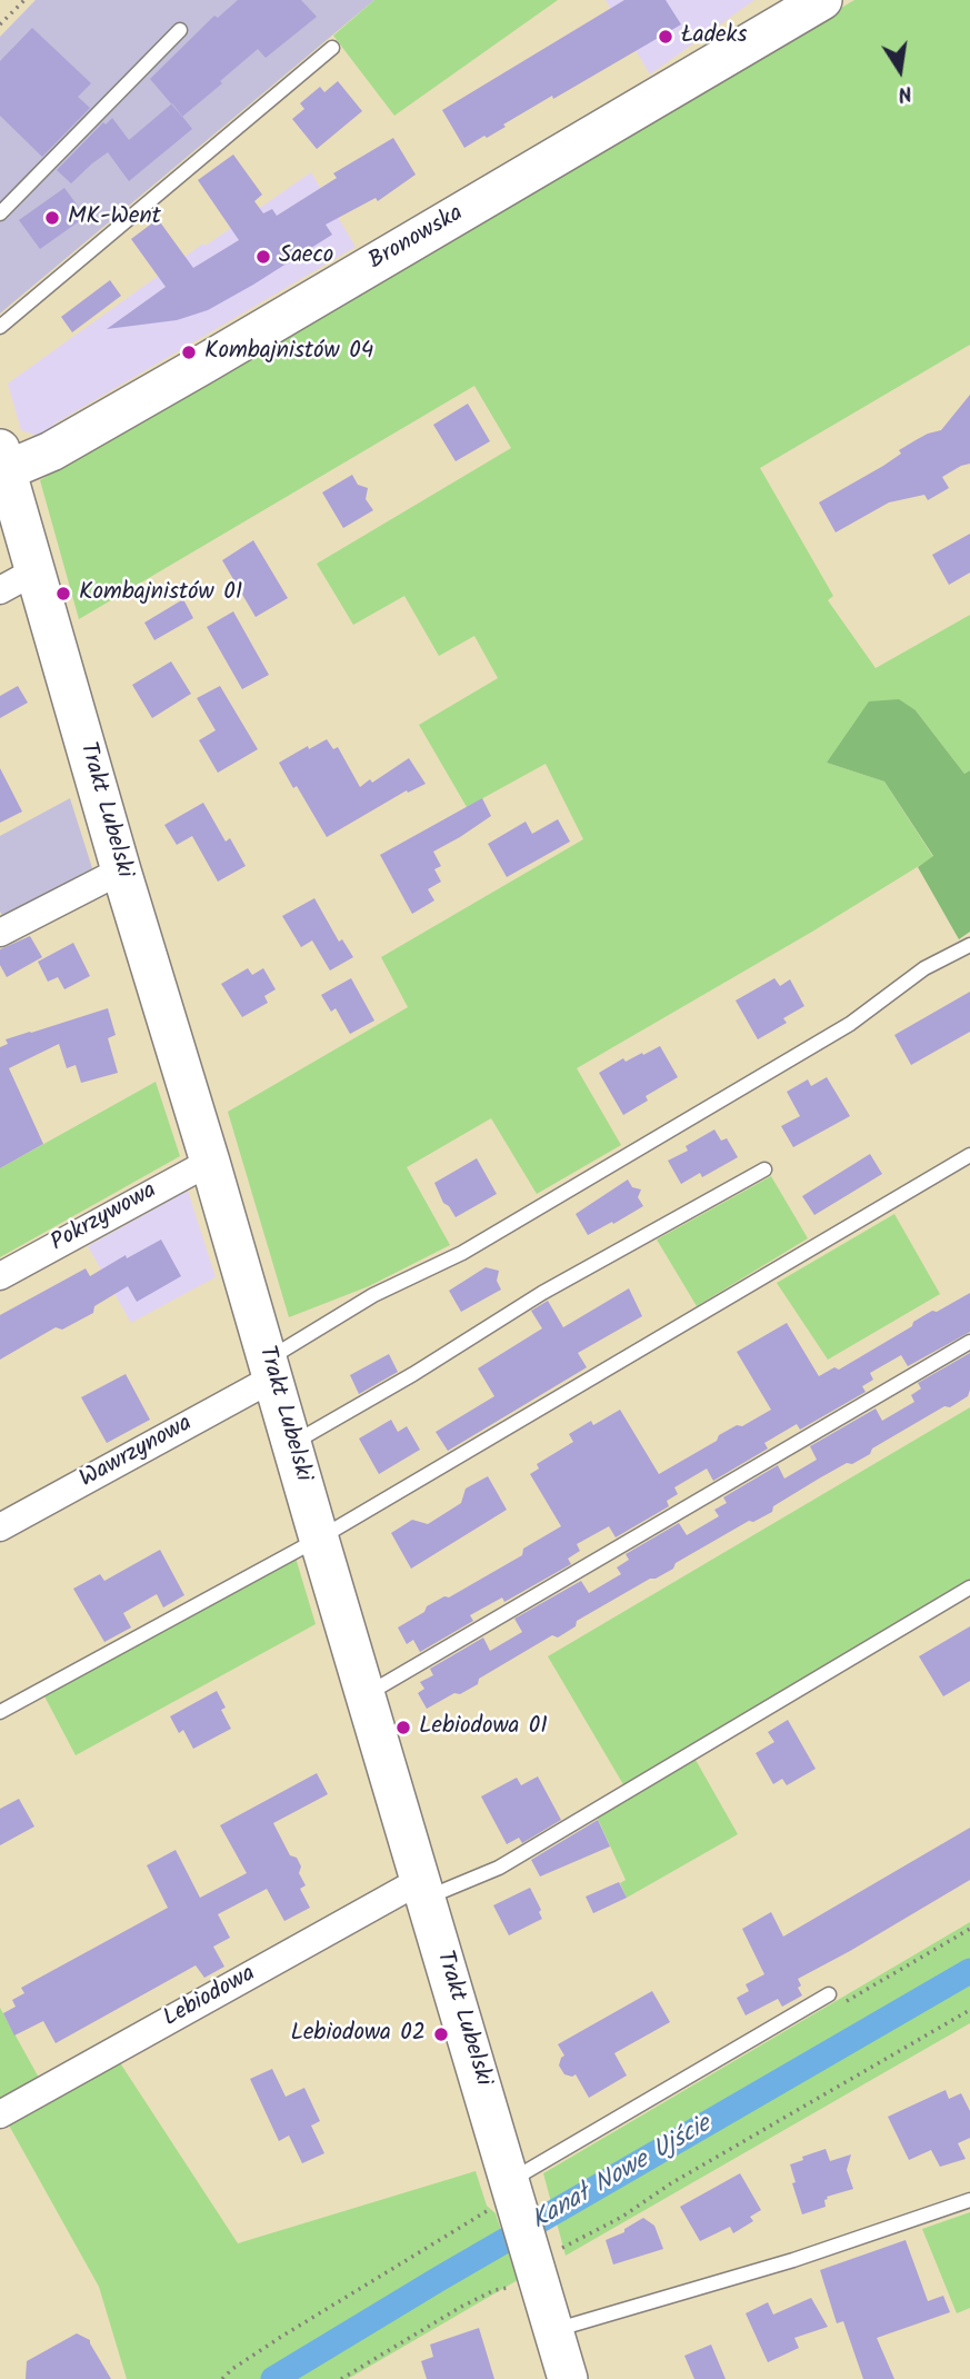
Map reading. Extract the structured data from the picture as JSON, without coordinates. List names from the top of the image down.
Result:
{
  "streets": {
    "street": [
      "Bronowska",
      "Trakt Lubelski",
      "Pokrzywowa",
      "Wawrzynowa",
      "Lebiodowa"
    ]
  },
  "crossings": [
    ["Bronowska", "Trakt Lubelski"],
    ["Trakt Lubelski", "Pokrzywowa"],
    ["Trakt Lubelski", "Wawrzynowa"],
    ["Trakt Lubelski", "Lebiodowa"]
  ],
  "water": ["Kanał Nowe Ujście"],
  "places": [
    "Ładeks",
    "MK-Went",
    "Saeco",
    "Kombajnistów 04",
    "Kombajnistów 01",
    "Lebiodowa 01",
    "Lebiodowa 02"
  ],
  "north": "bottom"
}
